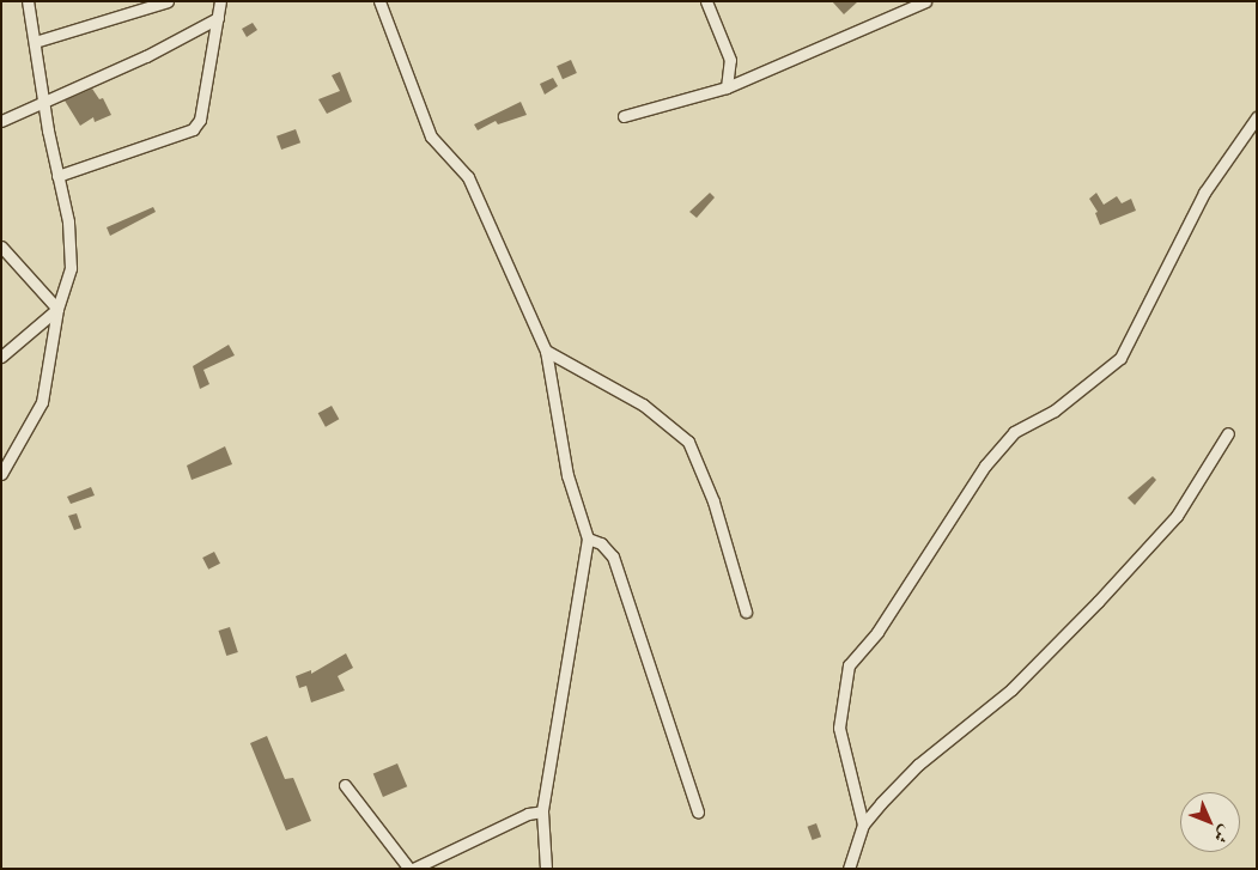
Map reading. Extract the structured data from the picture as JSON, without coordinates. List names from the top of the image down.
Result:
{
  "north": "bottom right"
}
